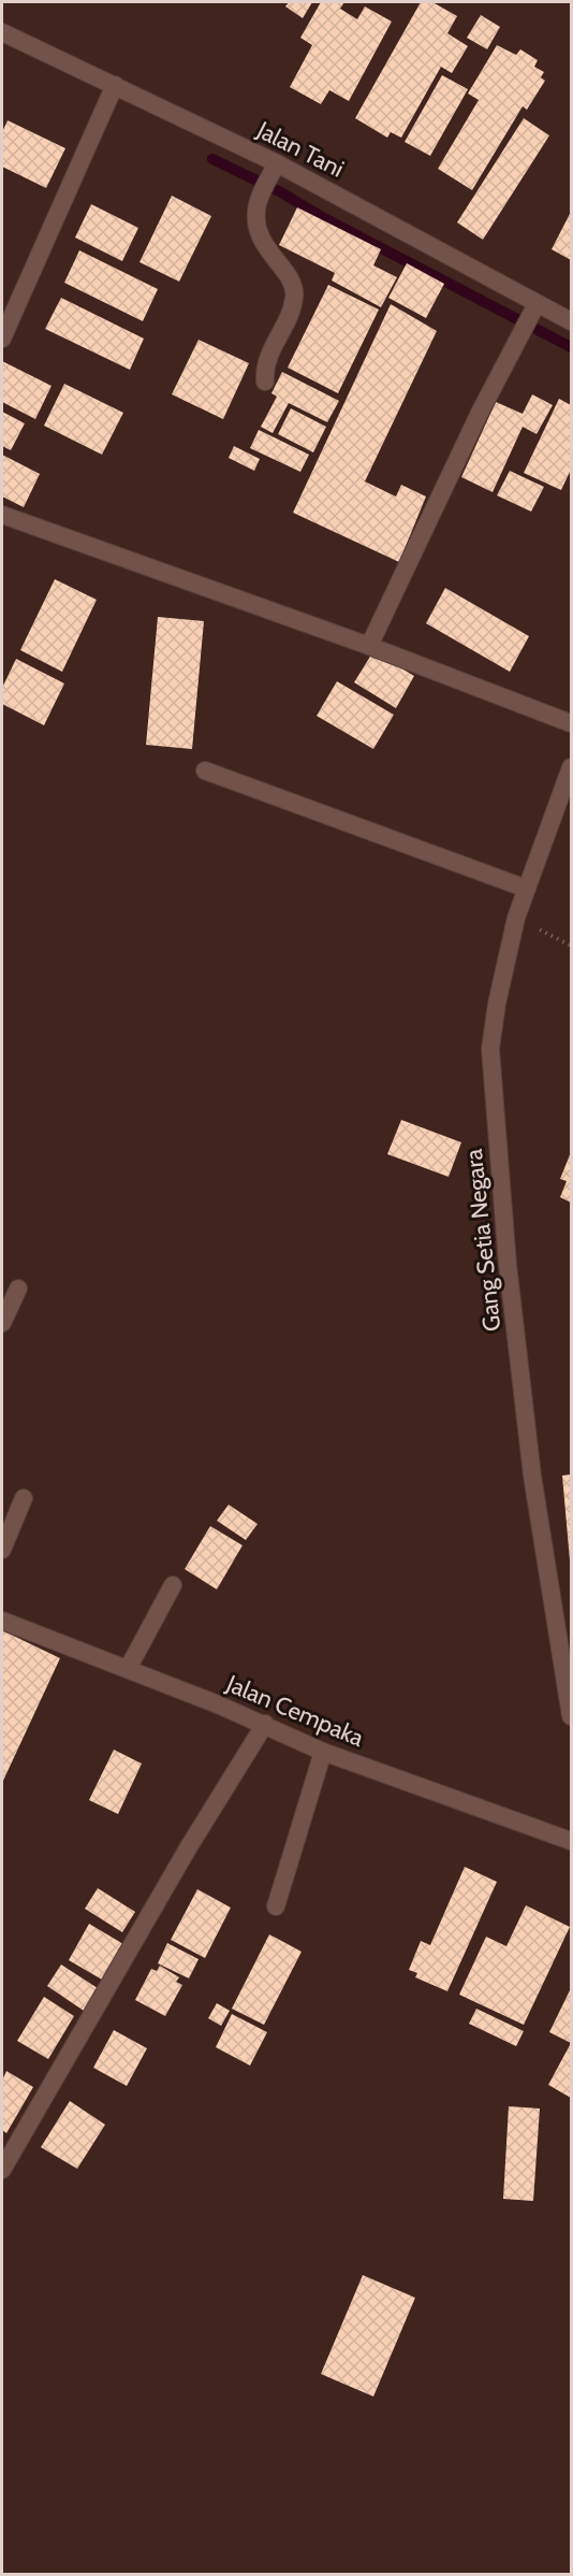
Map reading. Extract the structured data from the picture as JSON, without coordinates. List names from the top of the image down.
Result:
{
  "streets": {
    "street": ["Jalan Tani", "Gang Setia Negara", "Jalan Cempaka"]
  }
}
